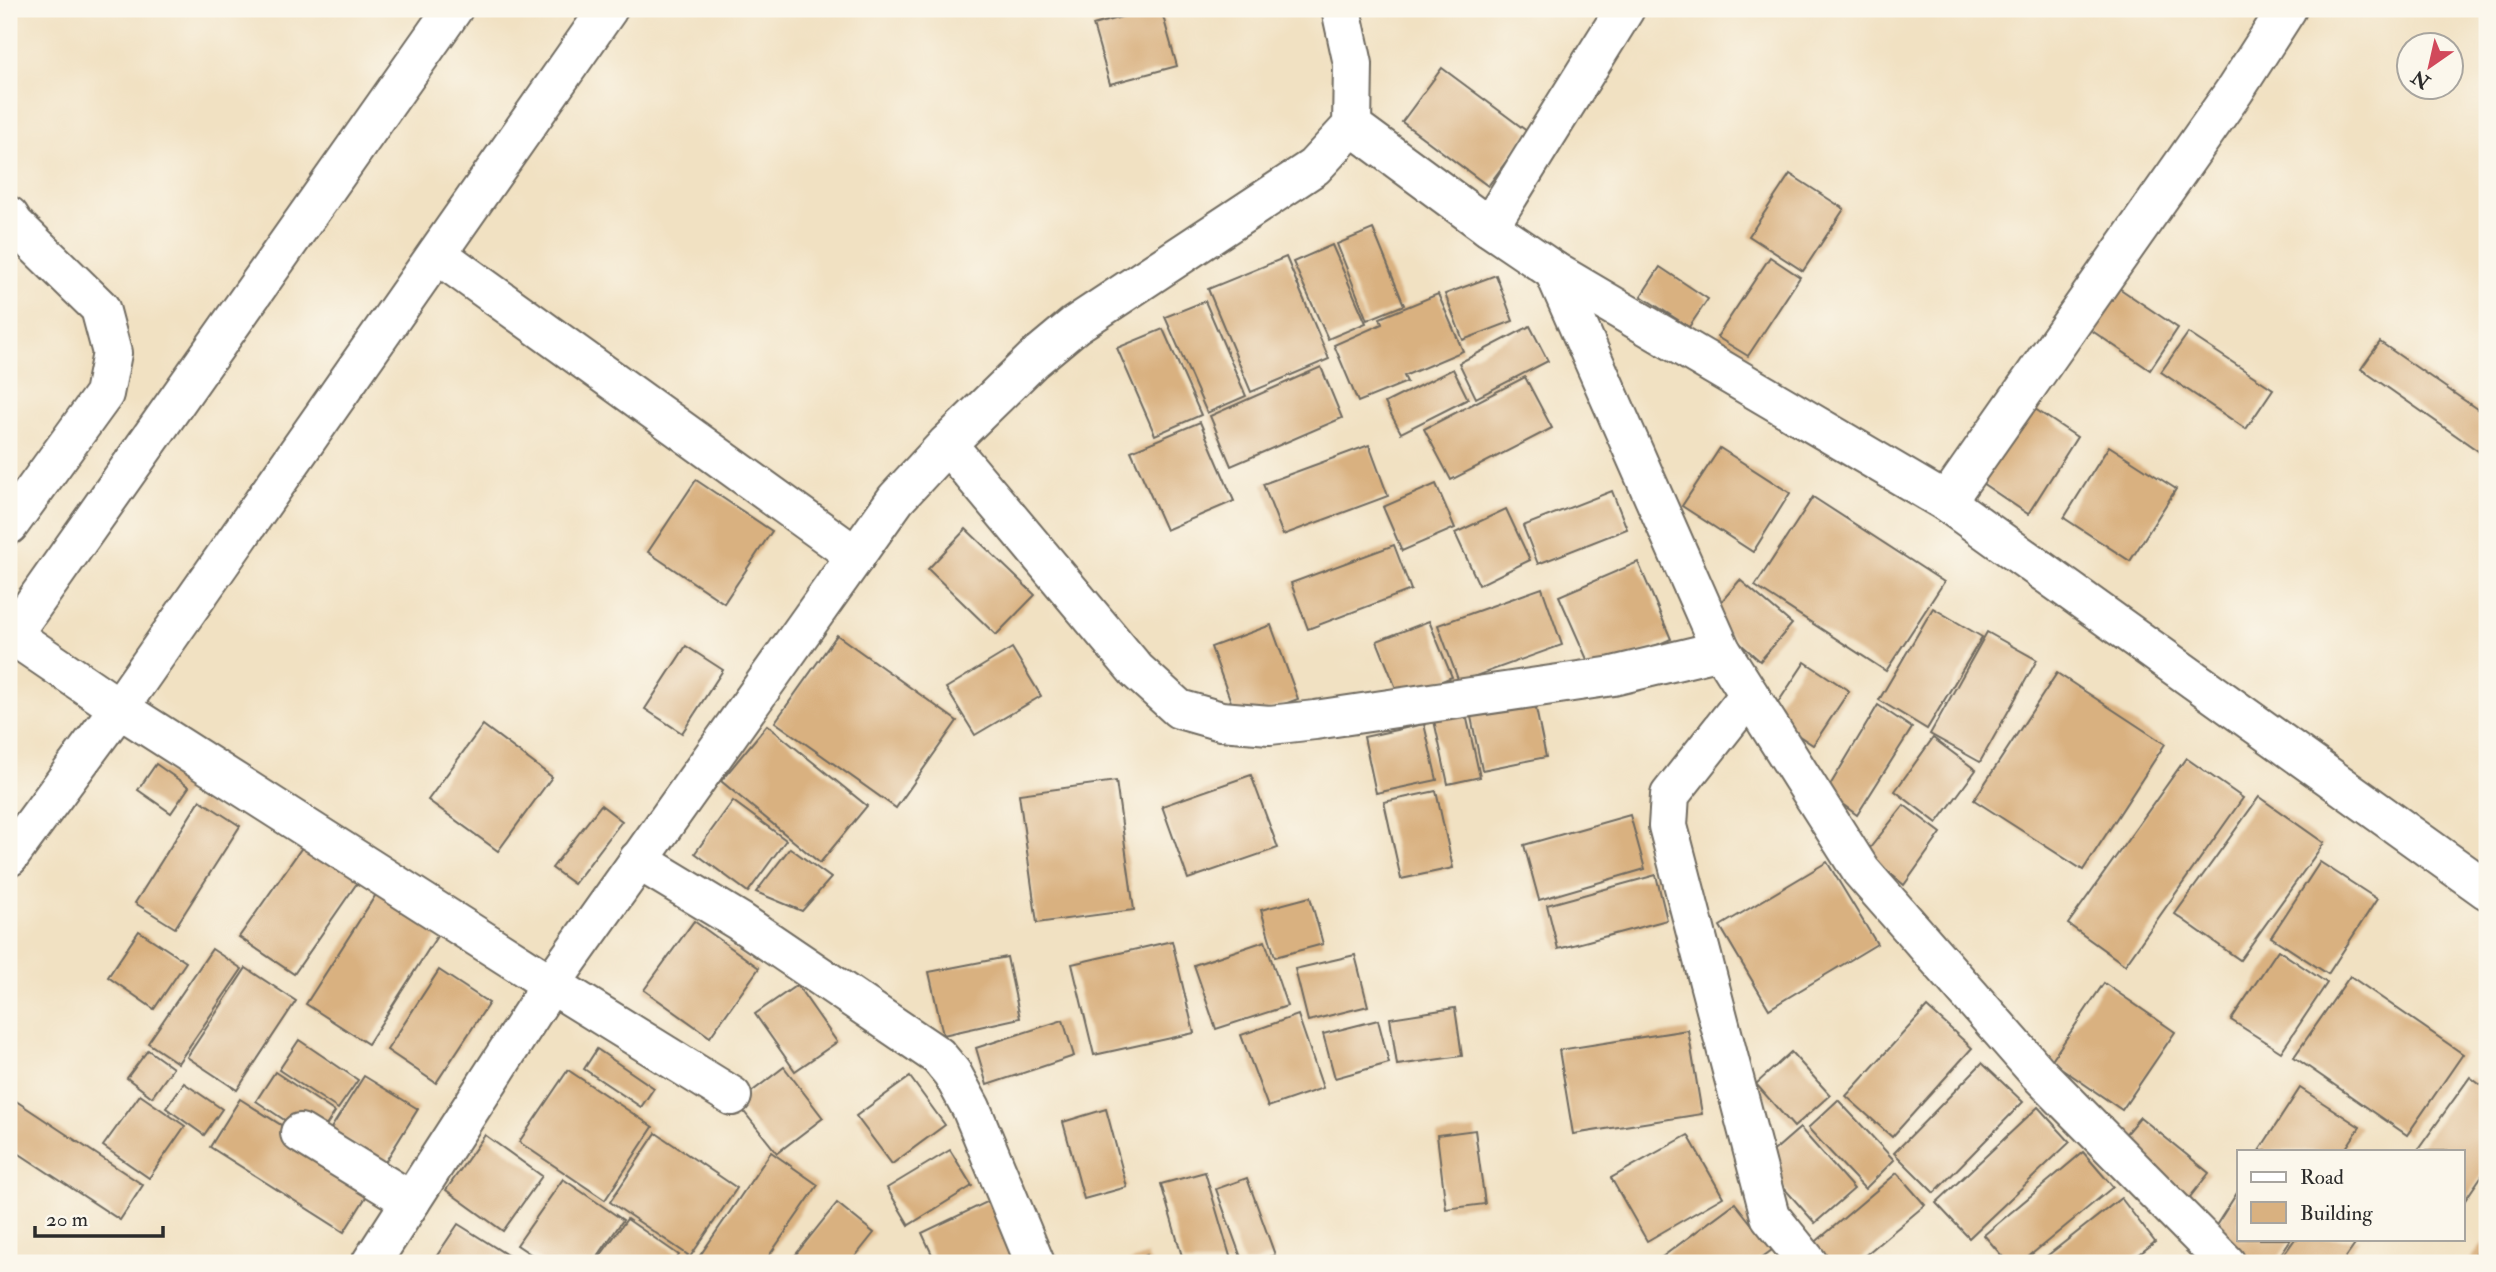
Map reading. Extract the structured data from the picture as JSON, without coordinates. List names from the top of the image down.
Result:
{
  "legend": ["Road", "Building"],
  "scale_bar": "20 m",
  "north": "bottom left"
}
